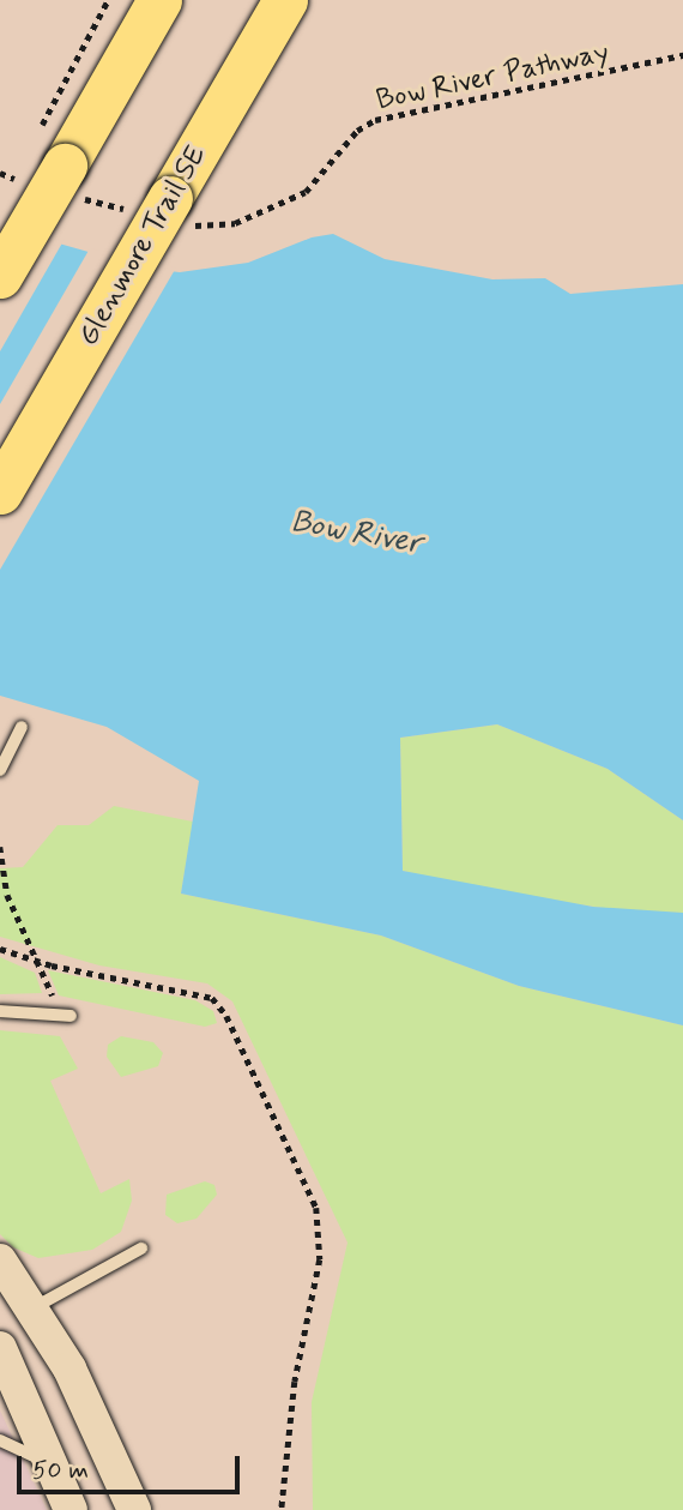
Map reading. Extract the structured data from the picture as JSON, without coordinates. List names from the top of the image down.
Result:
{
  "streets": {
    "highway": ["Glenmore Trail SE"],
    "path": ["Bow River Pathway"]
  },
  "crossings": [
    ["Bow River Pathway", "Glenmore Trail SE"]
  ],
  "water": ["Bow River"],
  "scale_bar": "50 m"
}
